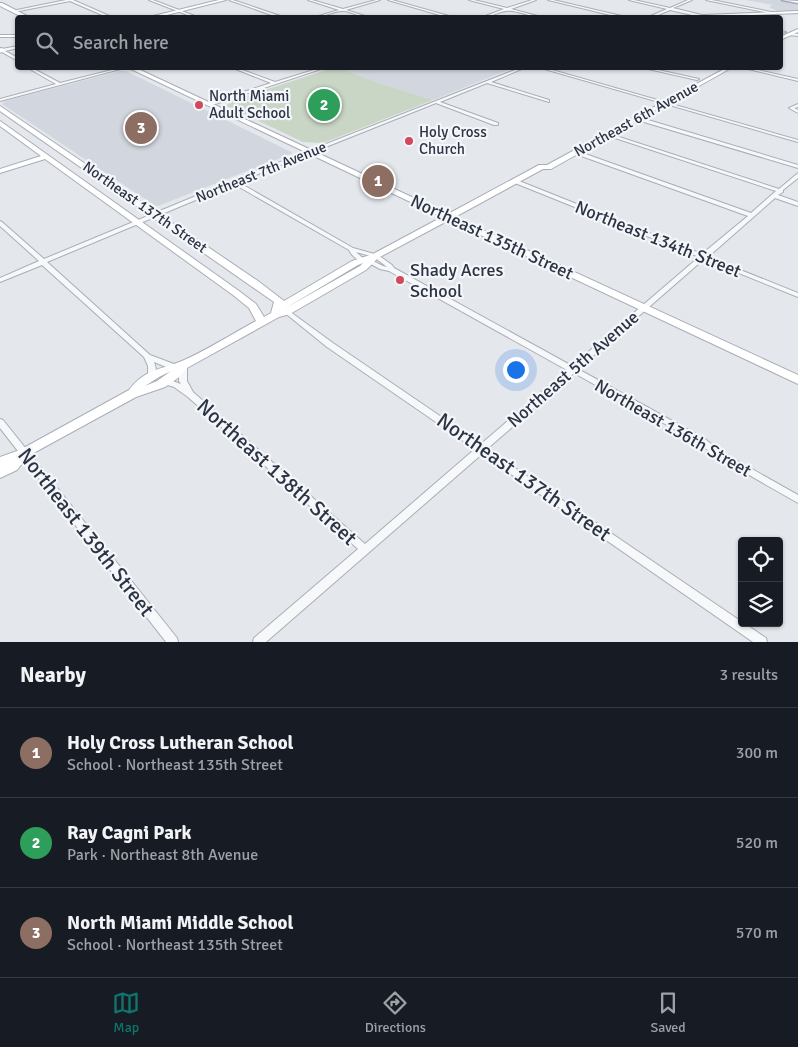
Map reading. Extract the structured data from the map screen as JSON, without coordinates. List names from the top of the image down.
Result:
{
  "streets": {
    "main road": ["Northeast 6th Avenue", "Northeast 137th Street", "Northeast 135th Street"],
    "street": [
      "Northeast 7th Avenue",
      "Northeast 134th Street",
      "Northeast 5th Avenue",
      "Northeast 136th Street",
      "Northeast 138th Street",
      "Northeast 139th Street"
    ]
  },
  "crossings": [
    ["Northeast 6th Avenue", "Northeast 137th Street"],
    ["Northeast 6th Avenue", "Northeast 135th Street"],
    ["Northeast 6th Avenue", "Northeast 134th Street"],
    ["Northeast 6th Avenue", "Northeast 136th Street"],
    ["Northeast 6th Avenue", "Northeast 138th Street"],
    ["Northeast 6th Avenue", "Northeast 139th Street"],
    ["Northeast 7th Avenue", "Northeast 137th Street"],
    ["Northeast 7th Avenue", "Northeast 135th Street"],
    ["Northeast 7th Avenue", "Northeast 136th Street"],
    ["Northeast 137th Street", "Northeast 5th Avenue"],
    ["Northeast 135th Street", "Northeast 5th Avenue"],
    ["Northeast 134th Street", "Northeast 5th Avenue"],
    ["Northeast 5th Avenue", "Northeast 136th Street"],
    ["Northeast 5th Avenue", "Northeast 138th Street"]
  ],
  "places": ["North Miami Adult School", "Holy Cross Church", "Shady Acres School"],
  "page": {
    "search": "Search here",
    "pins": ["2", "3", "1"],
    "heading": ["Nearby", "3 results"],
    "list": [
      {
        "mark": "1",
        "name": "Holy Cross Lutheran School",
        "note": "School · Northeast 135th Street",
        "value": "300 m"
      },
      {
        "mark": "2",
        "name": "Ray Cagni Park",
        "note": "Park · Northeast 8th Avenue",
        "value": "520 m"
      },
      {
        "mark": "3",
        "name": "North Miami Middle School",
        "note": "School · Northeast 135th Street",
        "value": "570 m"
      }
    ],
    "nav": ["Map", "Directions", "Saved"]
  }
}
